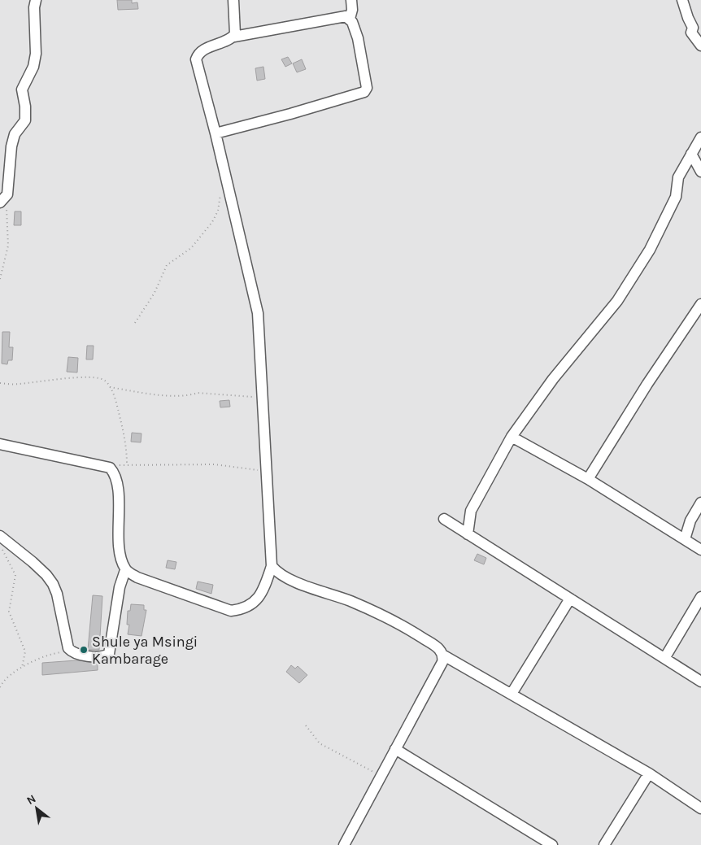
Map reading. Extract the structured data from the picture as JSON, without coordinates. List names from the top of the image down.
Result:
{
  "places": ["Shule ya Msingi Kambarage"],
  "north": "top left"
}
